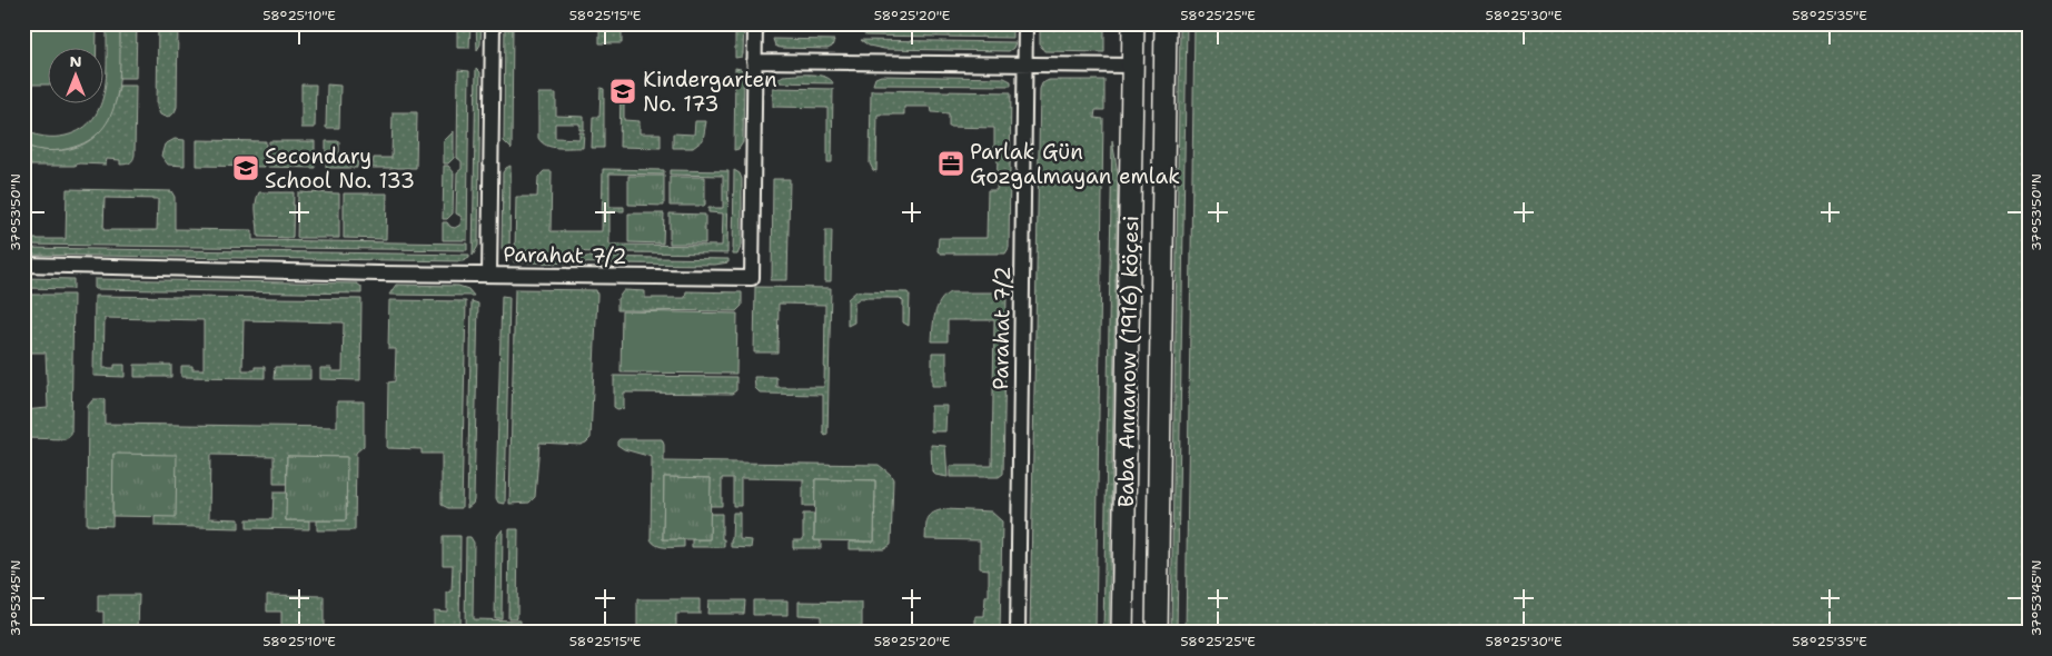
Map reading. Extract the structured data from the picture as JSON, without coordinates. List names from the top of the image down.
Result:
{
  "streets": {
    "main road": ["Baba Annanow (1916) köçesi"],
    "street": ["Parahat 7/2"]
  },
  "places": {
    "school or university": ["Kindergarten No. 173", "Secondary School No. 133"],
    "office": ["Parlak Gün Gozgalmayan emlak"]
  },
  "north": "top",
  "coordinates": [
    "58°25'10\"E",
    "58°25'15\"E",
    "58°25'20\"E",
    "58°25'25\"E",
    "58°25'30\"E",
    "58°25'35\"E",
    "37°53'50\"N",
    "37°53'45\"N"
  ]
}
